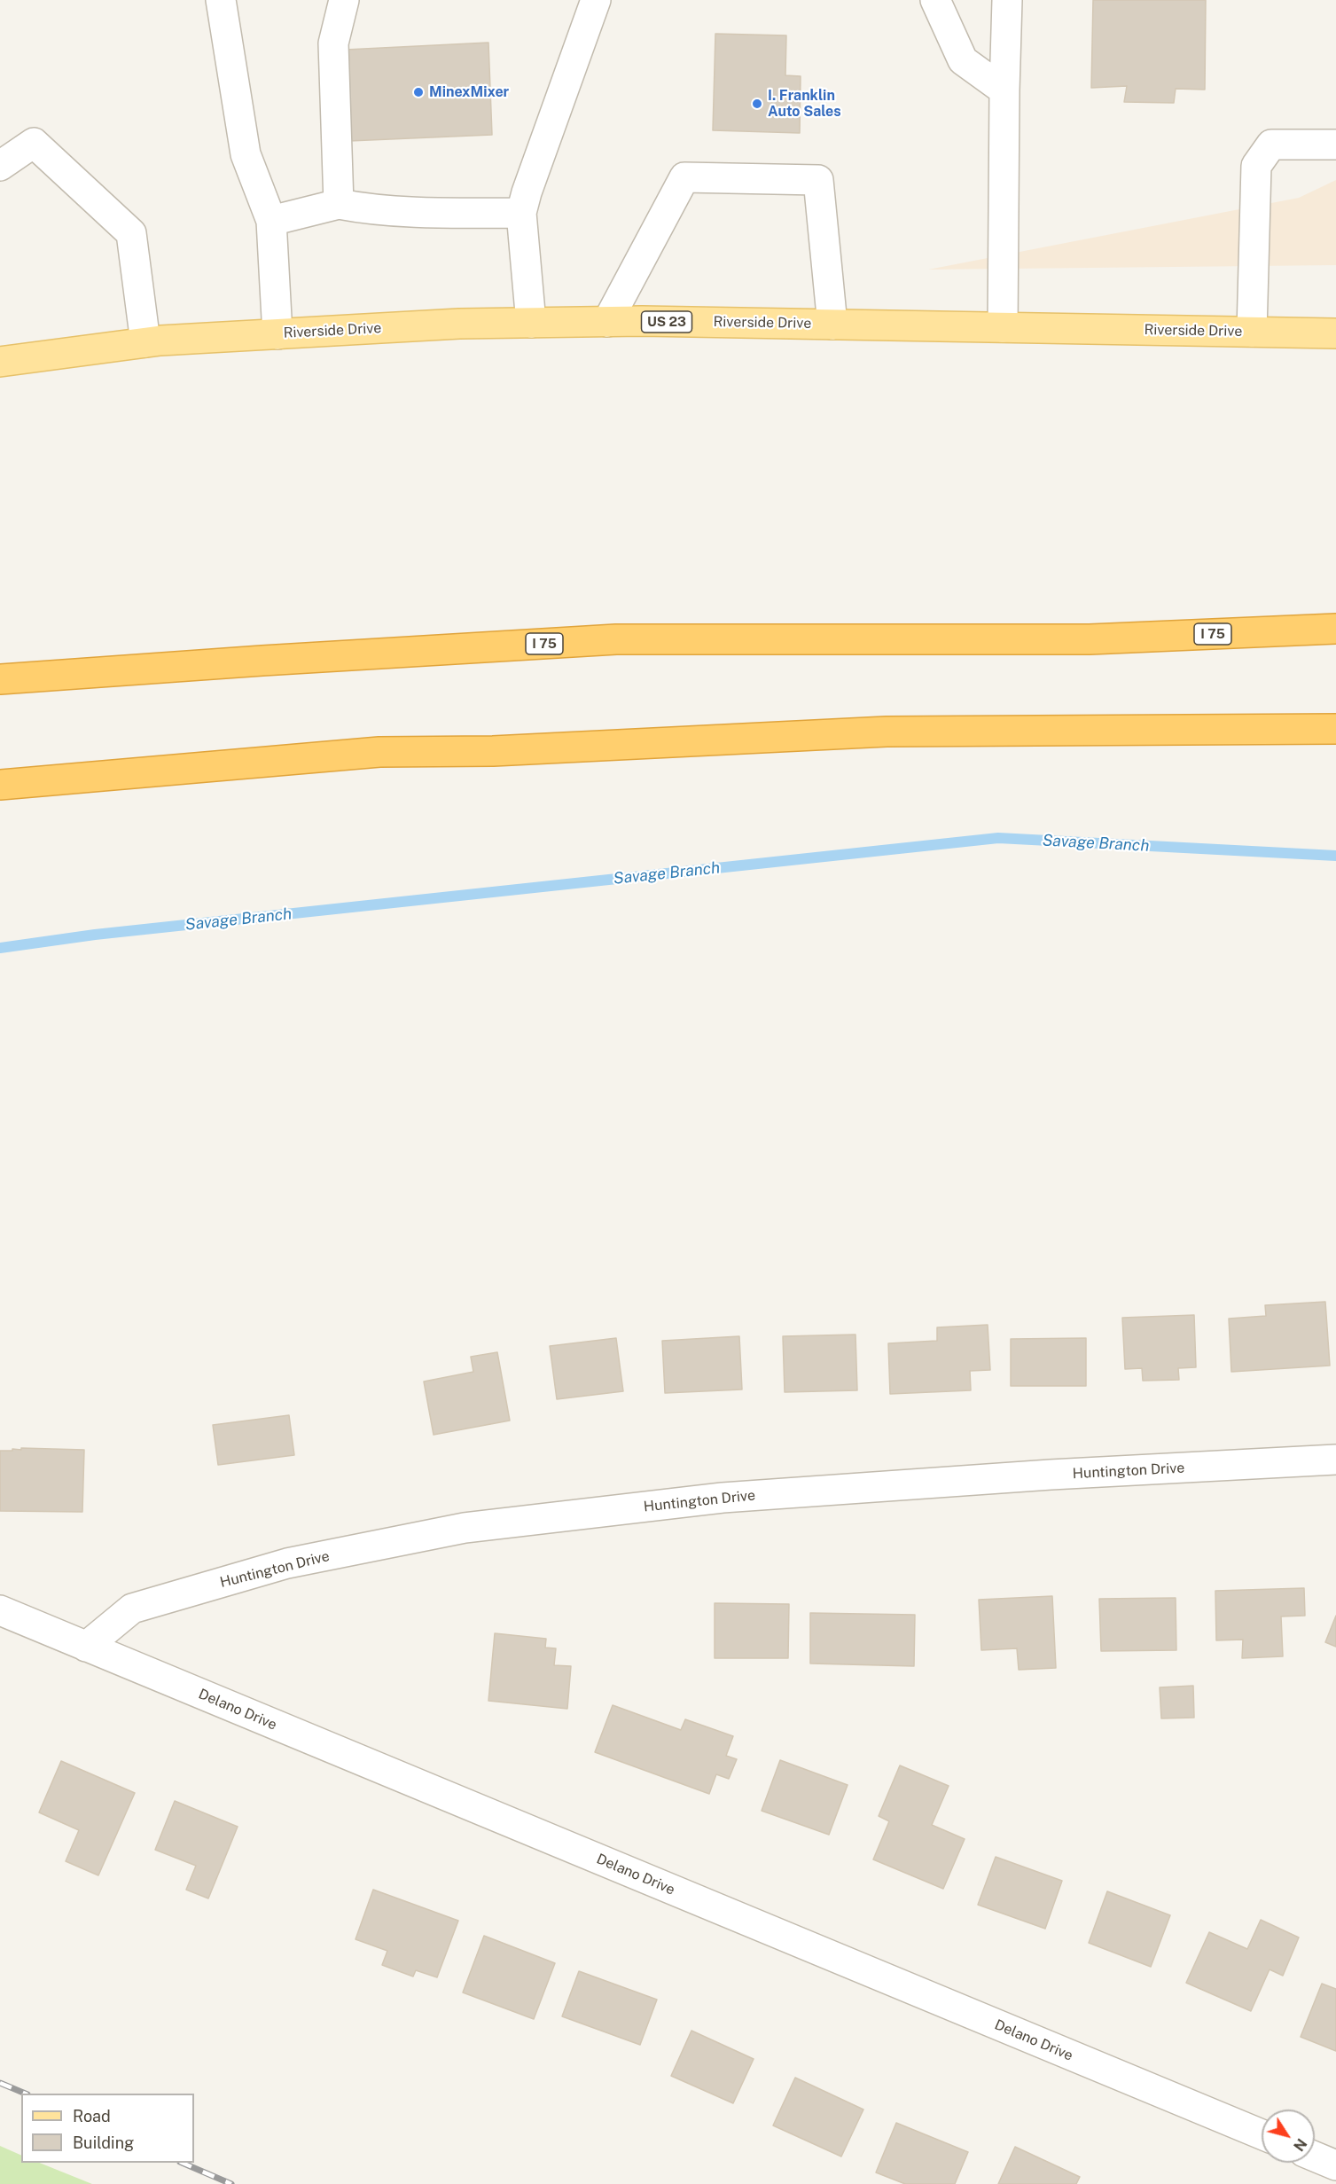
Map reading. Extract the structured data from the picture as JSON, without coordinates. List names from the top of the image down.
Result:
{
  "streets": {
    "highway": ["I 75"],
    "main road": ["US 23", "Riverside Drive"],
    "street": ["Huntington Drive", "Delano Drive"]
  },
  "crossings": [
    ["Huntington Drive", "Delano Drive"]
  ],
  "water": ["Savage Branch"],
  "places": ["MinexMixer", "I. Franklin Auto Sales"],
  "legend": ["Road", "Building"],
  "north": "bottom right"
}
